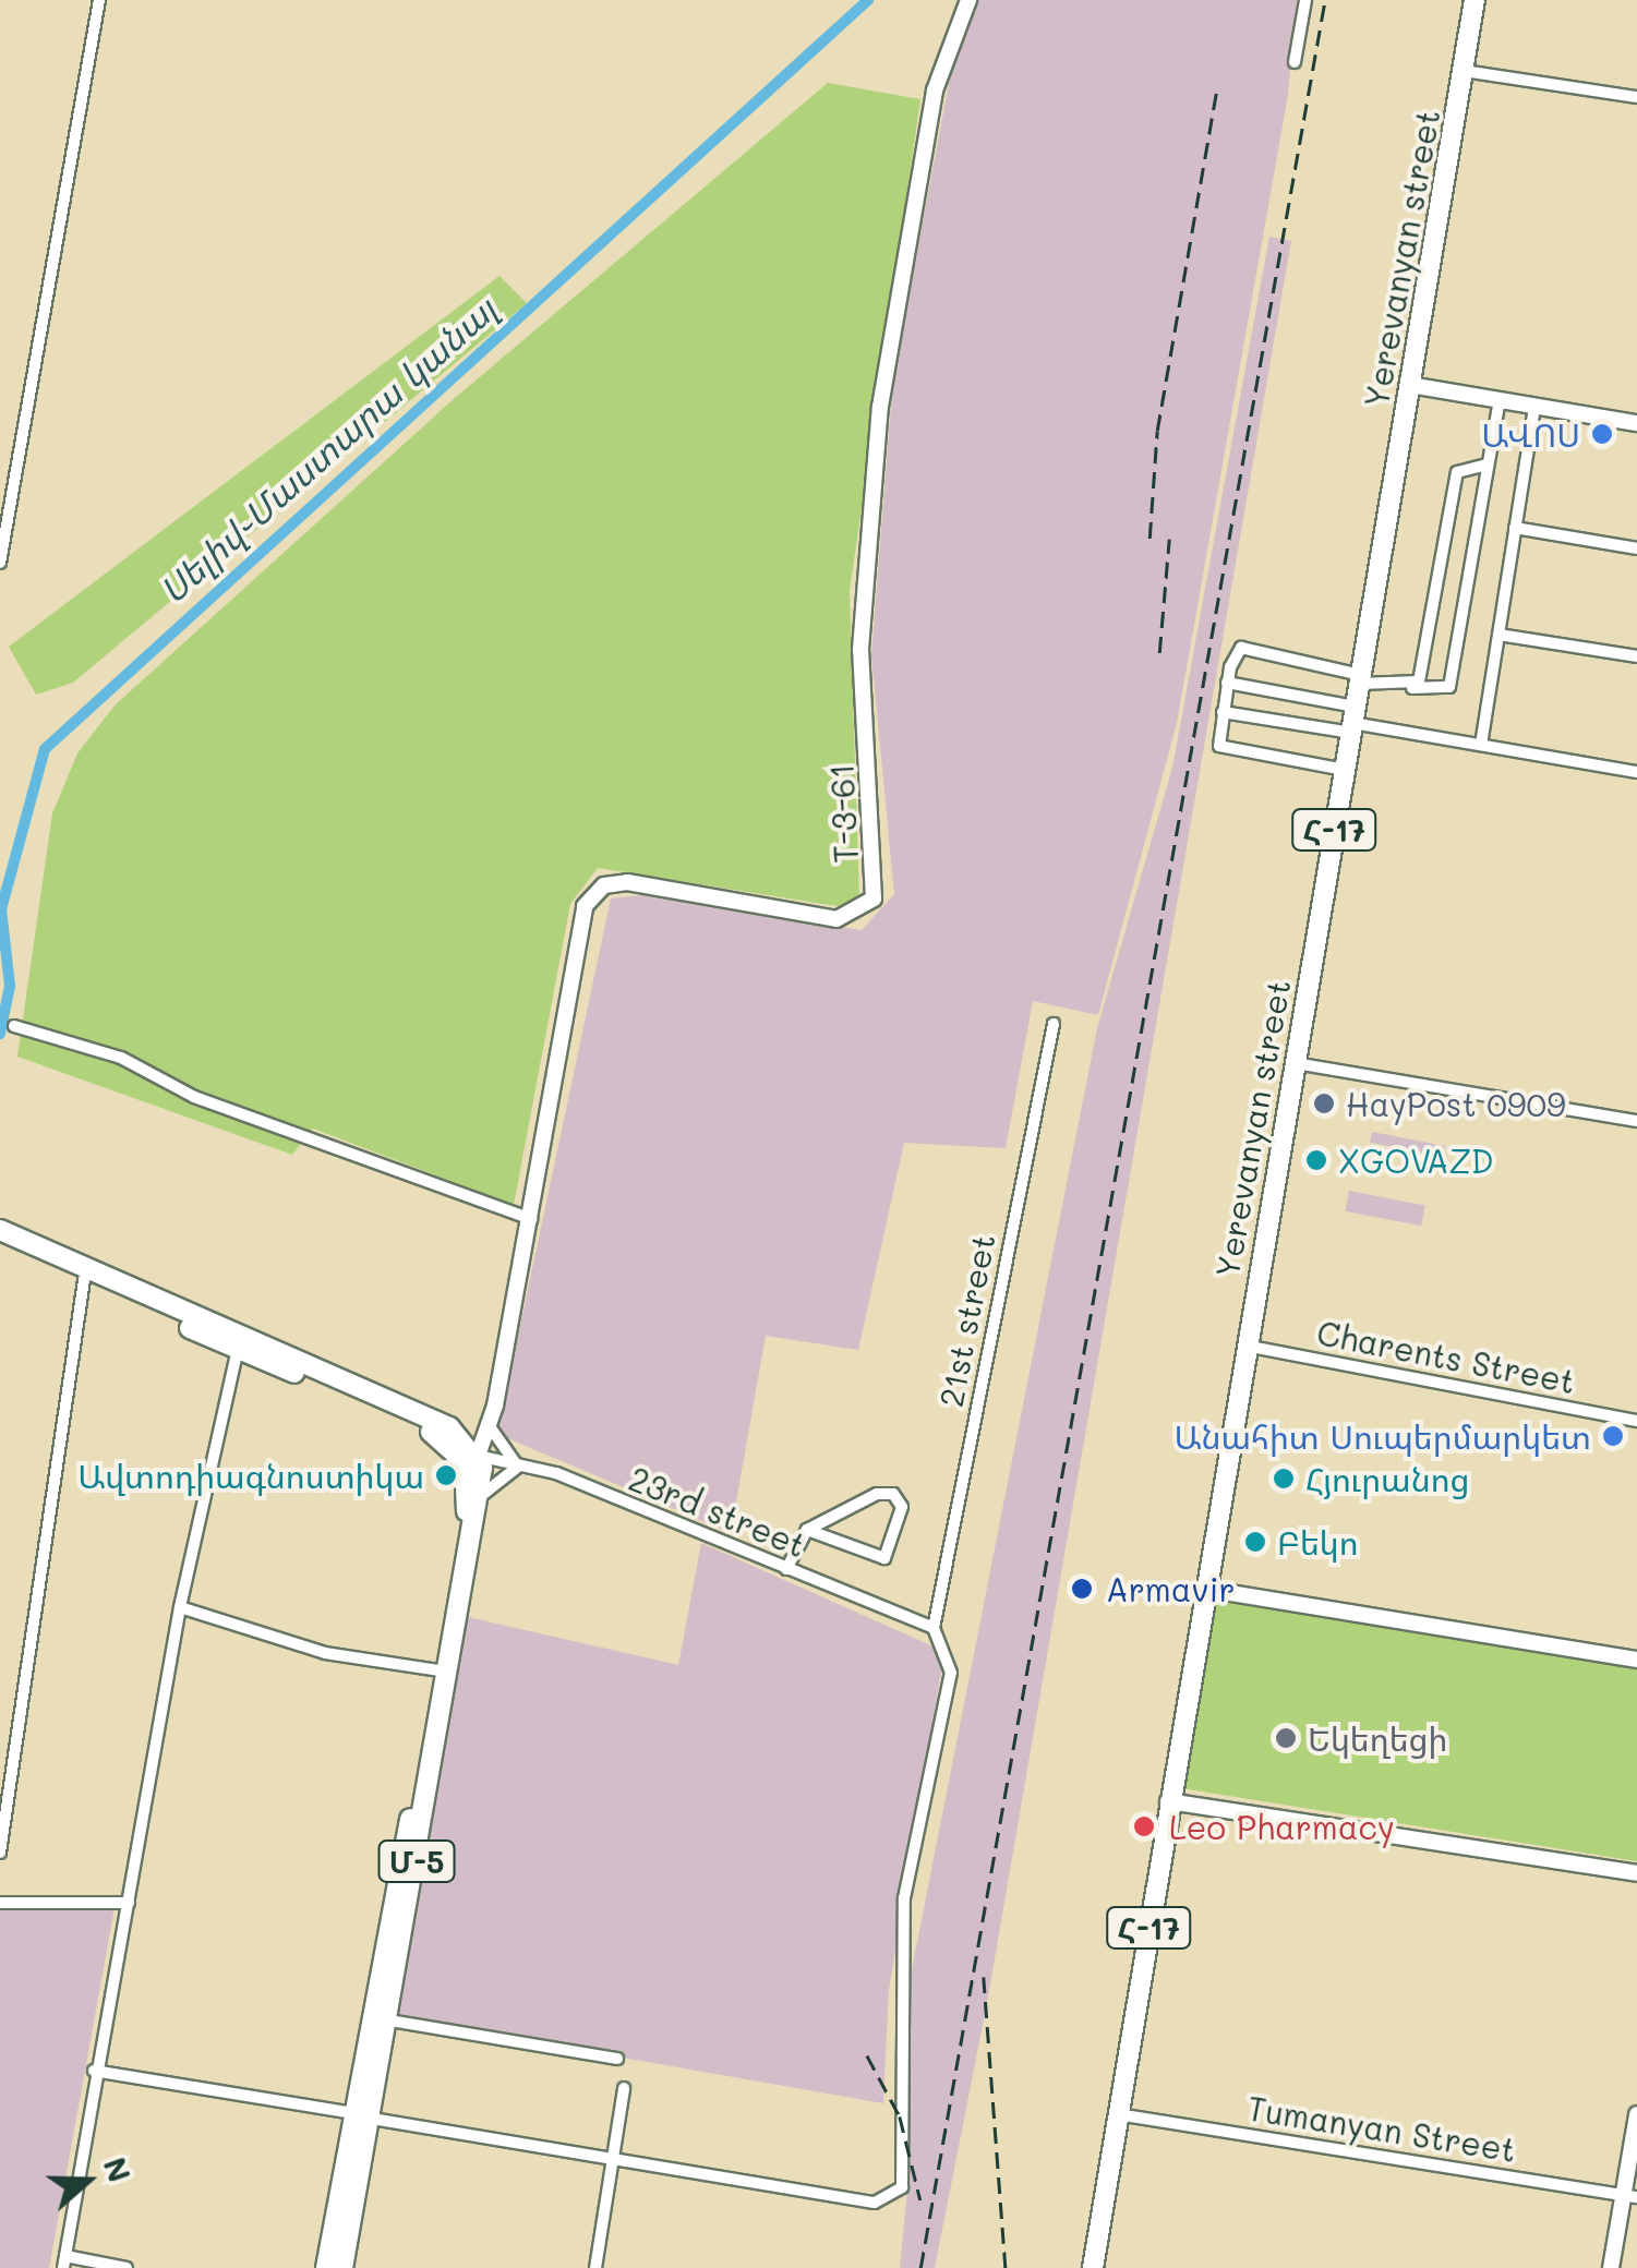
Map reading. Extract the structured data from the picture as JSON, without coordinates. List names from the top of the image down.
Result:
{
  "streets": {
    "highway": ["Yerevanyan street", "Հ-17", "Մ-5"],
    "street": [
      "T-3-61",
      "21st street",
      "Charents Street",
      "23rd street",
      "Tumanyan Street"
    ]
  },
  "crossings": [
    ["Yerevanyan street", "Charents Street"],
    ["Yerevanyan street", "Tumanyan Street"],
    ["T-3-61", "23rd street"],
    ["T-3-61", "Մ-5"],
    ["21st street", "23rd street"],
    ["23rd street", "Մ-5"]
  ],
  "water": ["Սելիվ֊Մաստարա կանալ"],
  "places": [
    "ԱՎՈՍ",
    "HayPost 0909",
    "XGOVAZD",
    "Անահիտ Սուպերմարկետ",
    "Ավտոդիագնոստիկա",
    "Հյուրանոց",
    "Բեկո",
    "Armavir",
    "Եկեղեցի",
    "Leo Pharmacy"
  ],
  "north": "right"
}
